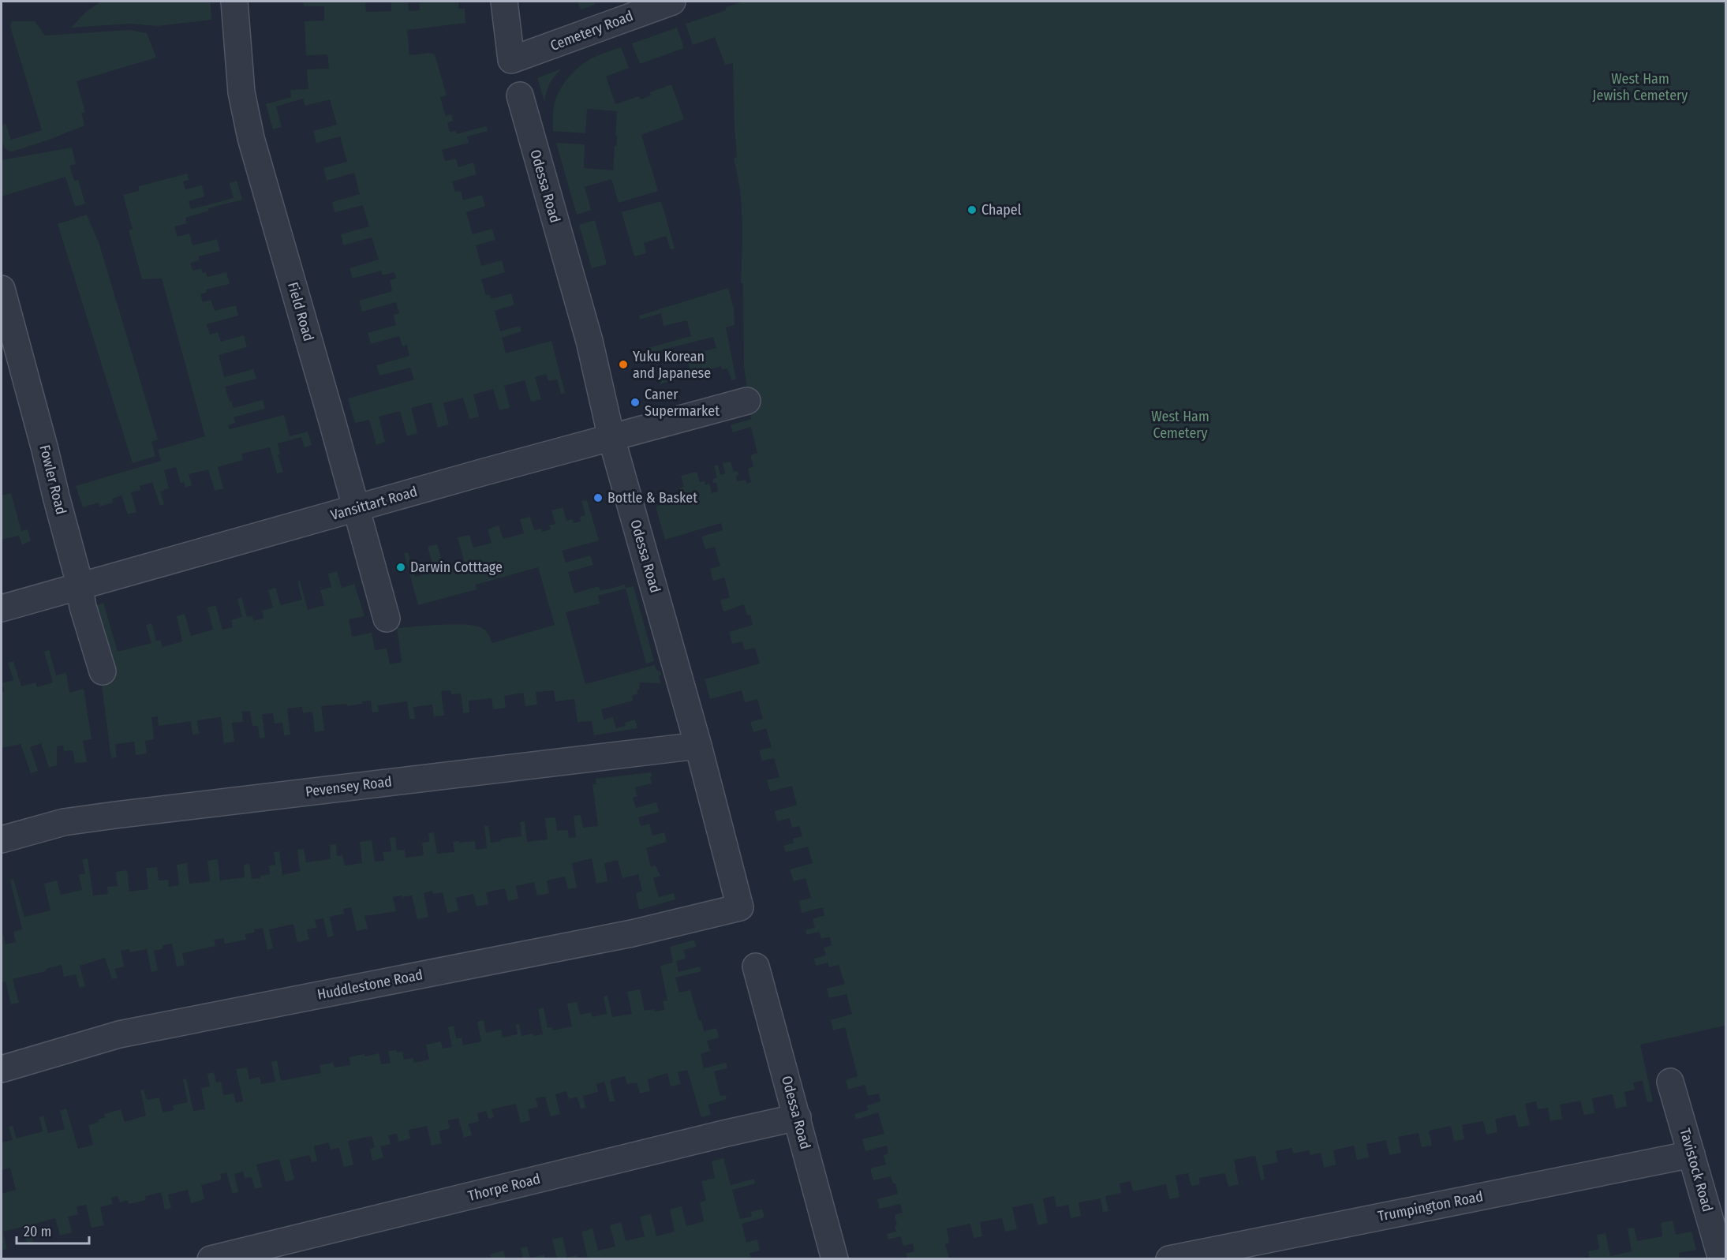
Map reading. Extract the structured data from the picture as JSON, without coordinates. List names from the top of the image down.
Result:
{
  "streets": {
    "street": [
      "Cemetery Road",
      "Odessa Road",
      "Field Road",
      "Fowler Road",
      "Vansittart Road",
      "Pevensey Road",
      "Huddlestone Road",
      "Tavistock Road",
      "Thorpe Road",
      "Trumpington Road"
    ]
  },
  "crossings": [
    ["Odessa Road", "Vansittart Road"],
    ["Odessa Road", "Pevensey Road"],
    ["Odessa Road", "Huddlestone Road"],
    ["Odessa Road", "Thorpe Road"],
    ["Field Road", "Vansittart Road"],
    ["Fowler Road", "Vansittart Road"],
    ["Tavistock Road", "Trumpington Road"]
  ],
  "parks": ["West Ham Jewish Cemetery", "West Ham Cemetery"],
  "places": [
    "Chapel",
    "Yuku Korean and Japanese",
    "Caner Supermarket",
    "Bottle & Basket",
    "Darwin Cotttage"
  ],
  "scale_bar": "20 m"
}
